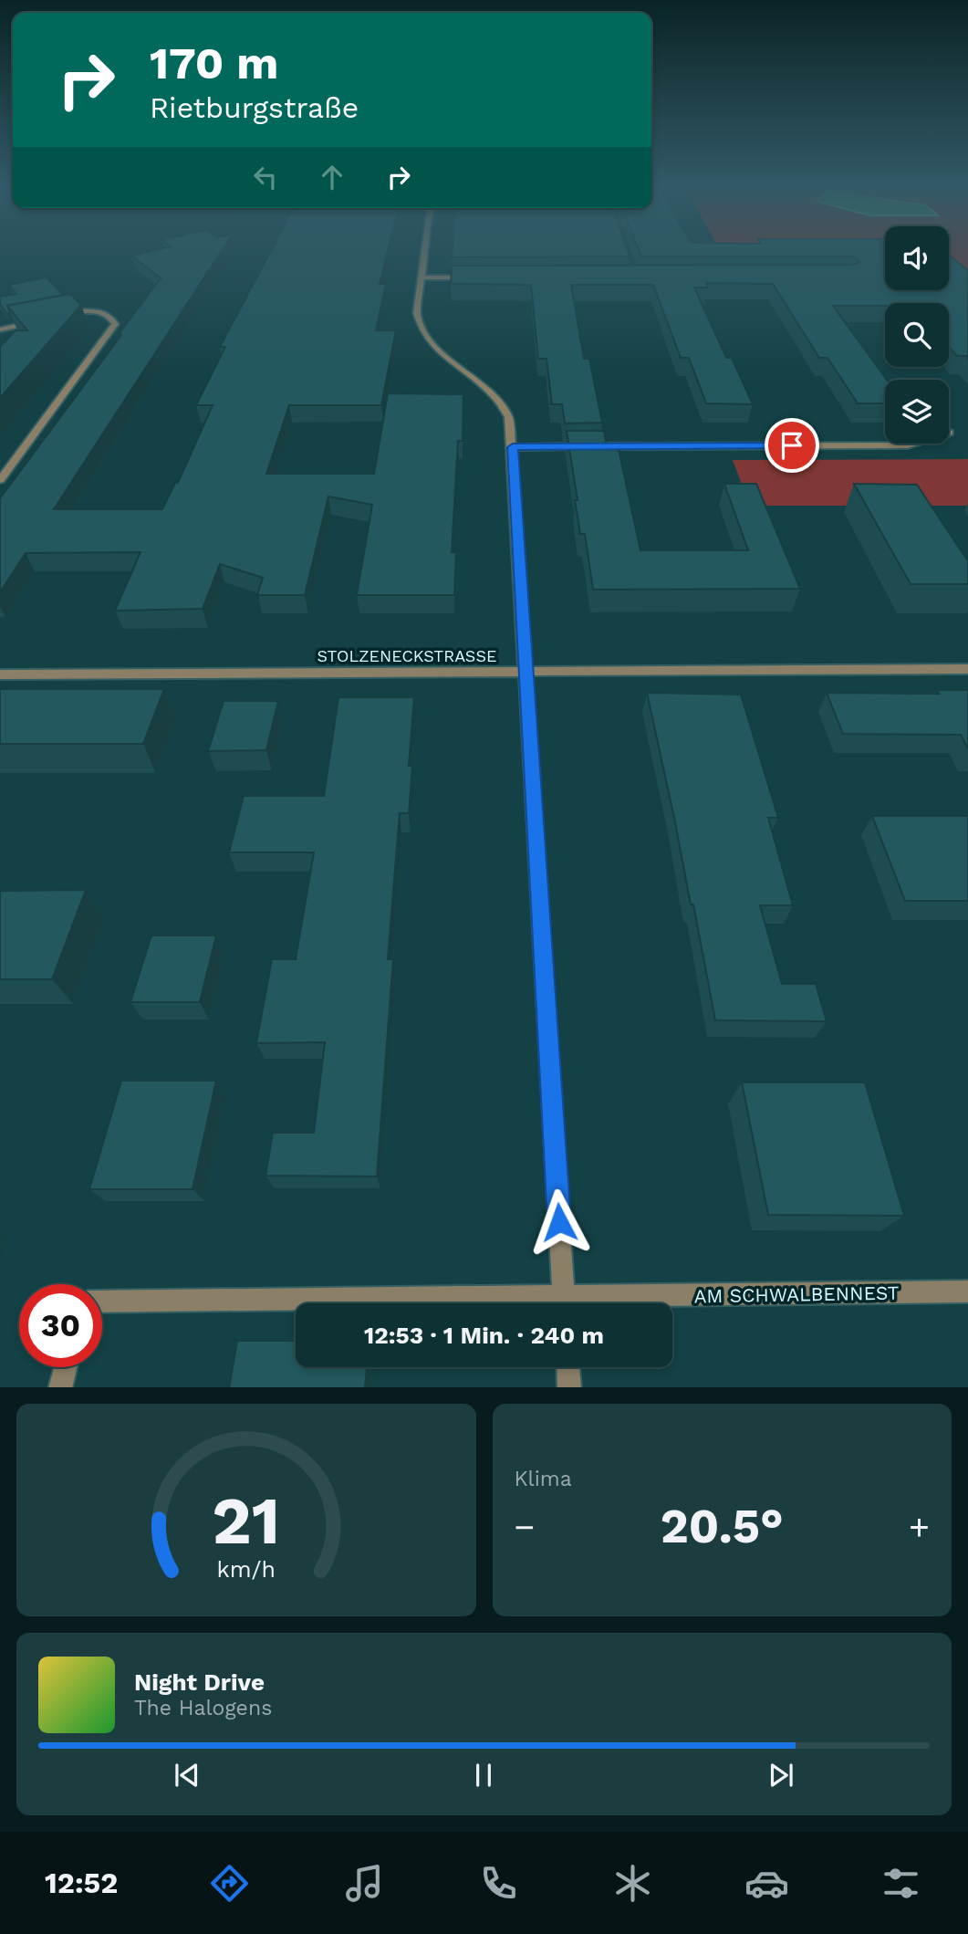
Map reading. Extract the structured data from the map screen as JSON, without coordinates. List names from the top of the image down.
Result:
{
  "streets": {
    "street": ["STOLZENECKSTRASSE", "AM SCHWALBENNEST"]
  },
  "page": {
    "turn": ["170 m", "Rietburgstraße"],
    "limit": "30",
    "trip": "12:53 · 1 Min. · 240 m",
    "tile": "Klima",
    "heat": ["−", "20.5°", "+"],
    "song": ["Night Drive", "The Halogens"],
    "tabs": "12:52",
    "gauge": ["21", "km/h"]
  }
}
